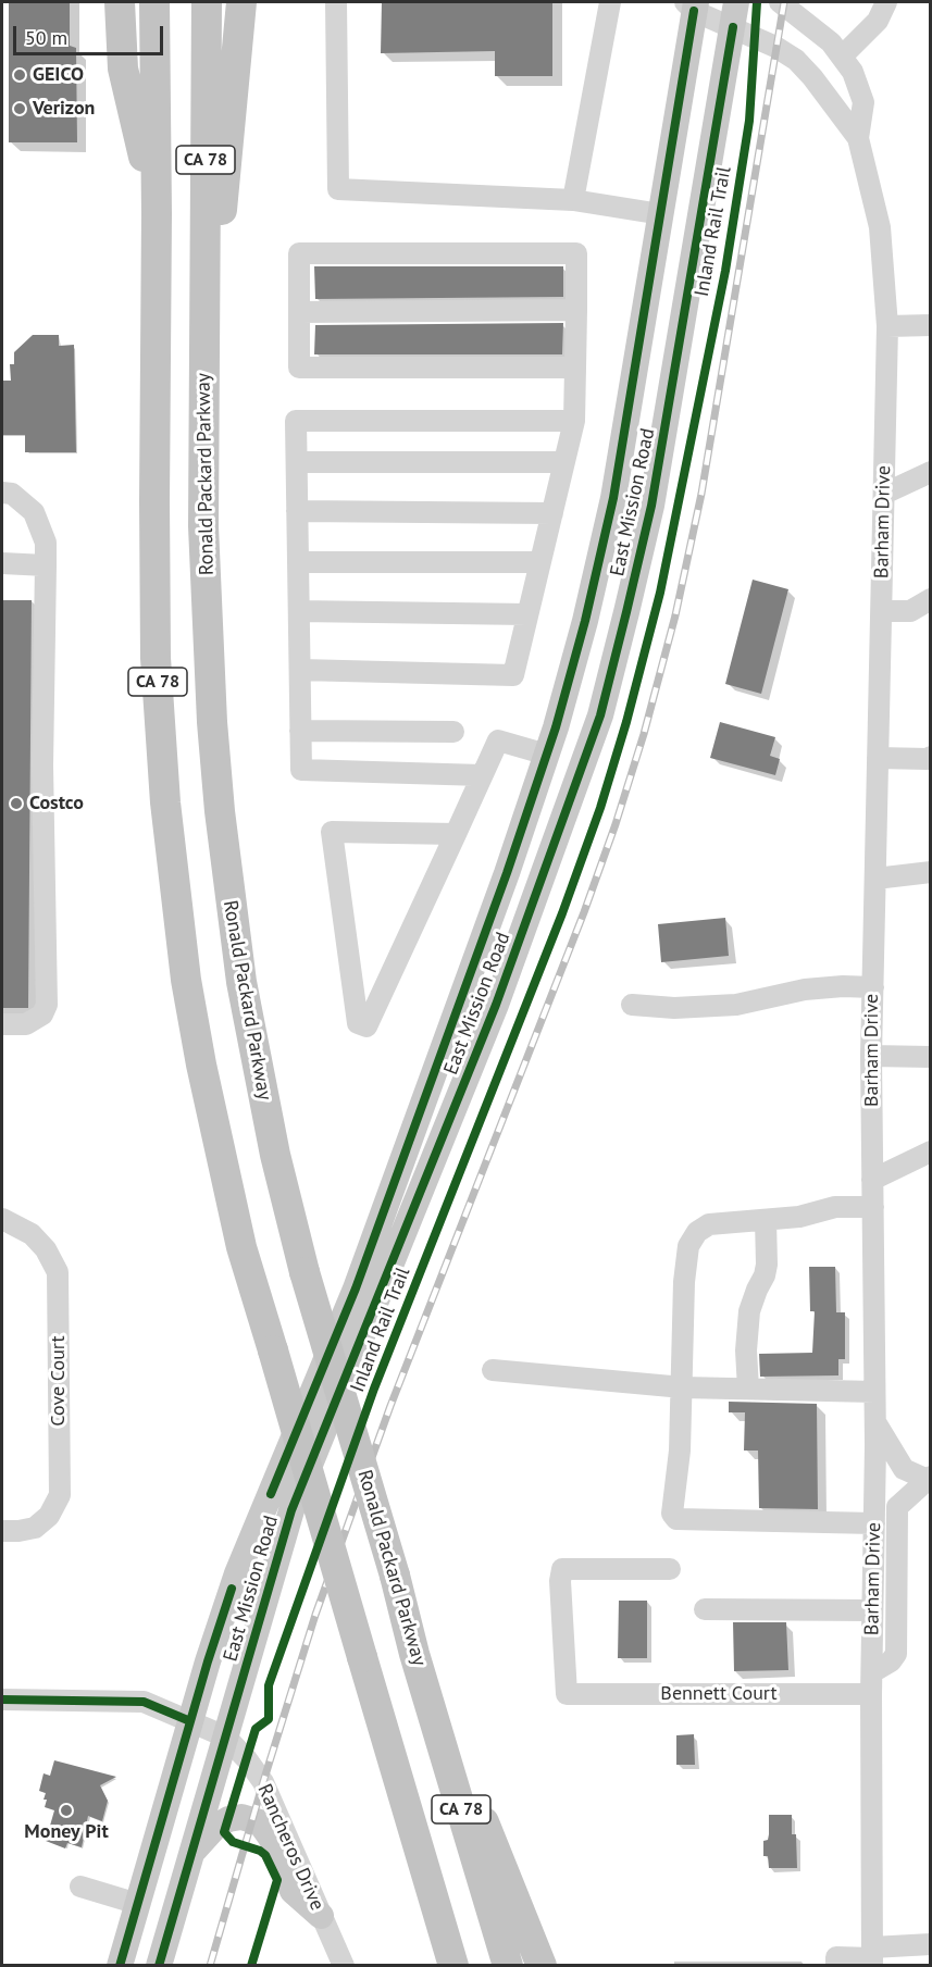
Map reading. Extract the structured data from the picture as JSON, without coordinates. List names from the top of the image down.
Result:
{
  "streets": {
    "highway": ["CA 78", "Ronald Packard Parkway"],
    "main road": ["East Mission Road"],
    "street": [
      "Barham Drive",
      "Cove Court",
      "Bennett Court",
      "Rancheros Drive"
    ],
    "cycle path": ["Inland Rail Trail"]
  },
  "crossings": [
    ["East Mission Road", "Barham Drive"],
    ["East Mission Road", "Rancheros Drive"],
    ["Barham Drive", "Bennett Court"]
  ],
  "places": [
    "GEICO",
    "Verizon",
    "Costco",
    "Money Pit"
  ],
  "scale_bar": "50 m"
}
